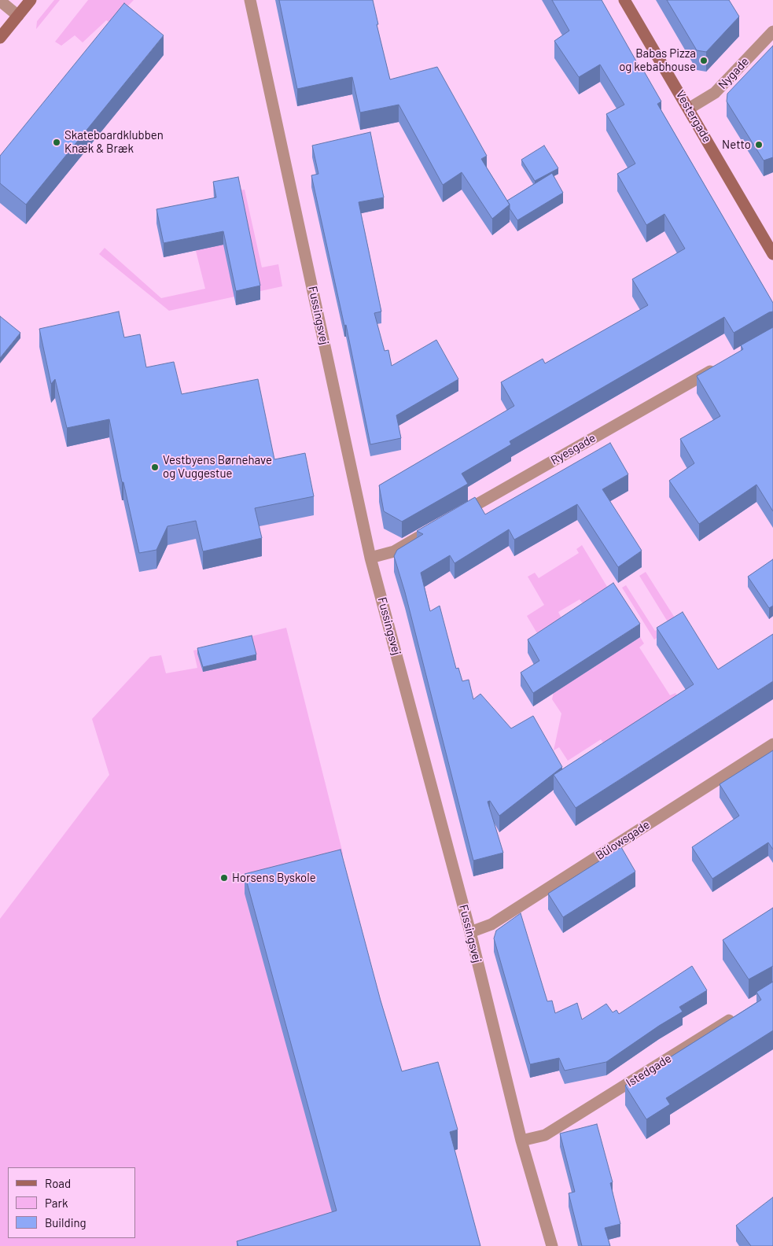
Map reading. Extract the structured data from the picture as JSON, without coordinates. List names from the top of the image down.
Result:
{
  "streets": {
    "main road": ["Vestergade"],
    "street": [
      "Nygade",
      "Fussingsvej",
      "Ryesgade",
      "Bülowsgade",
      "Istedgade"
    ]
  },
  "crossings": [
    ["Nygade", "Vestergade"],
    ["Fussingsvej", "Bülowsgade"],
    ["Fussingsvej", "Istedgade"]
  ],
  "places": [
    "Babas Pizza og kebabhouse",
    "Skateboardklubben Knæk & Bræk",
    "Netto",
    "Vestbyens Børnehave og Vuggestue",
    "Horsens Byskole"
  ],
  "legend": ["Road", "Park", "Building"]
}
